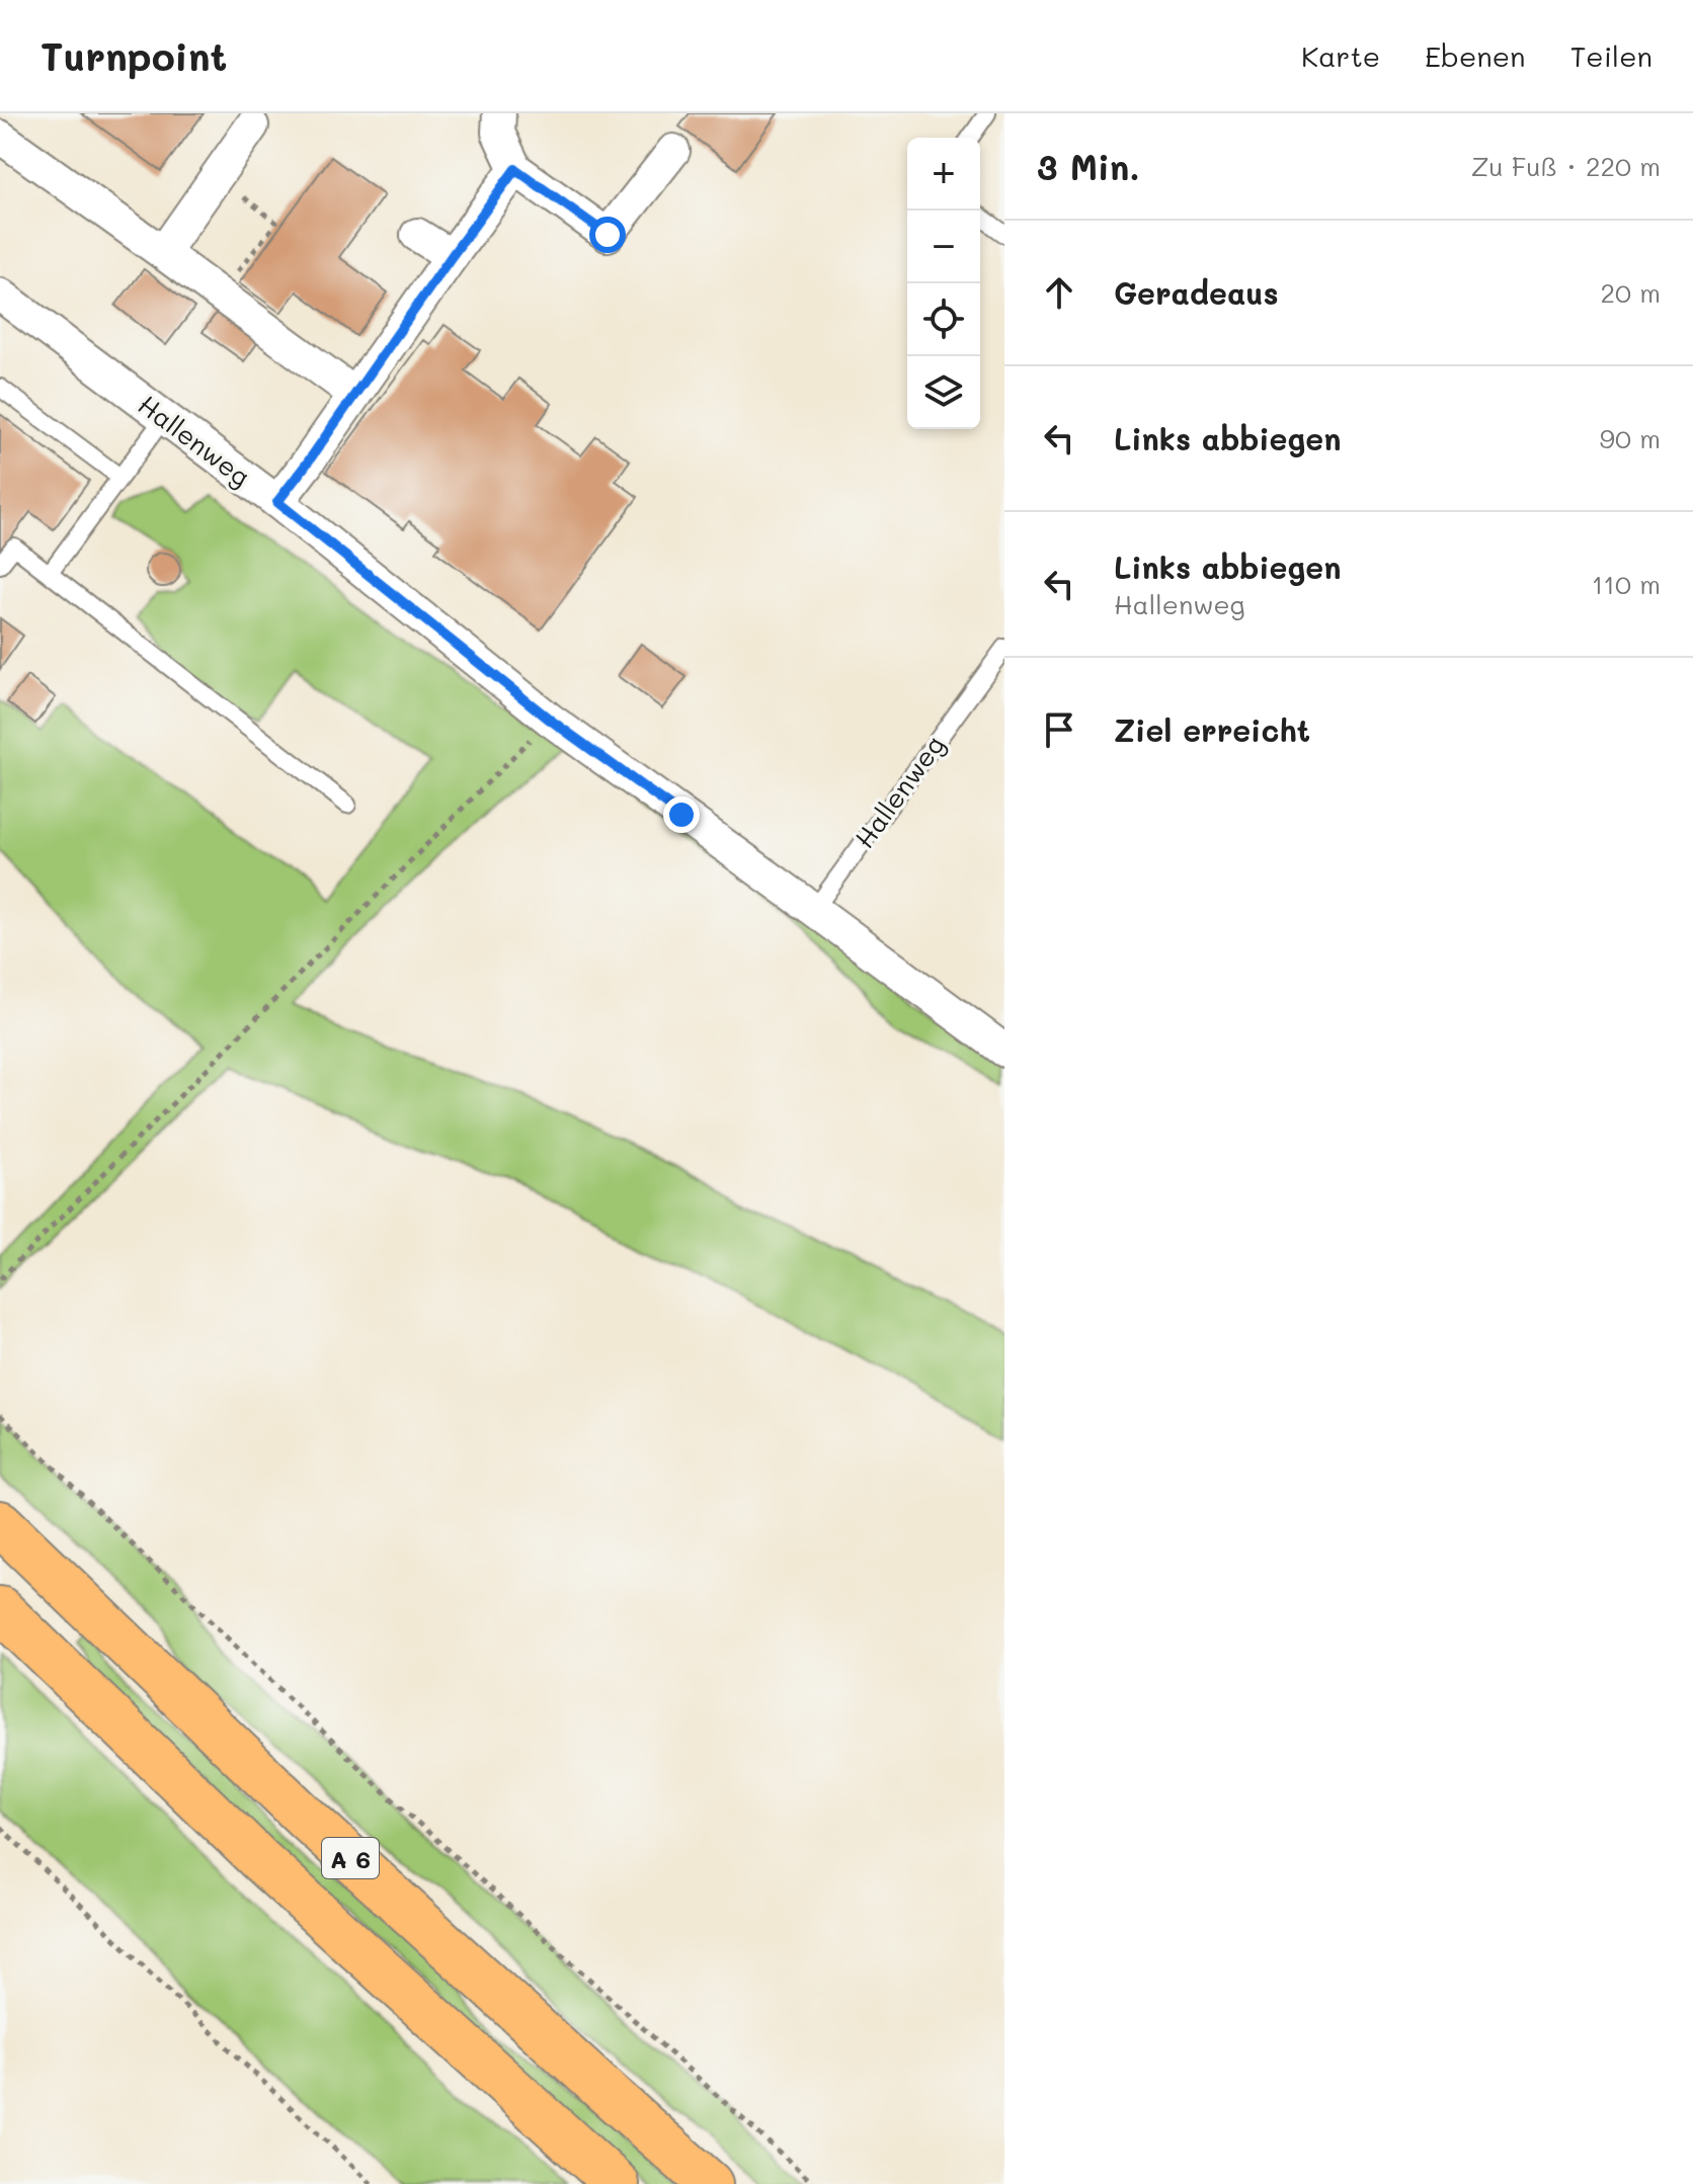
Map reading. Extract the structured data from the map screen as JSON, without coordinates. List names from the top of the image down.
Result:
{
  "streets": {
    "highway": ["A 6"],
    "street": ["Hallenweg"]
  },
  "page": {
    "header": "Turnpoint",
    "nav": ["Karte", "Ebenen", "Teilen"],
    "heading": ["3 Min.", "Zu Fuß · 220 m"],
    "map_buttons": ["+", "−"],
    "list": [
      ["Geradeaus", "20 m"],
      ["Links abbiegen", "90 m"],
      ["Links abbiegen", "Hallenweg", "110 m"],
      "Ziel erreicht"
    ]
  }
}
